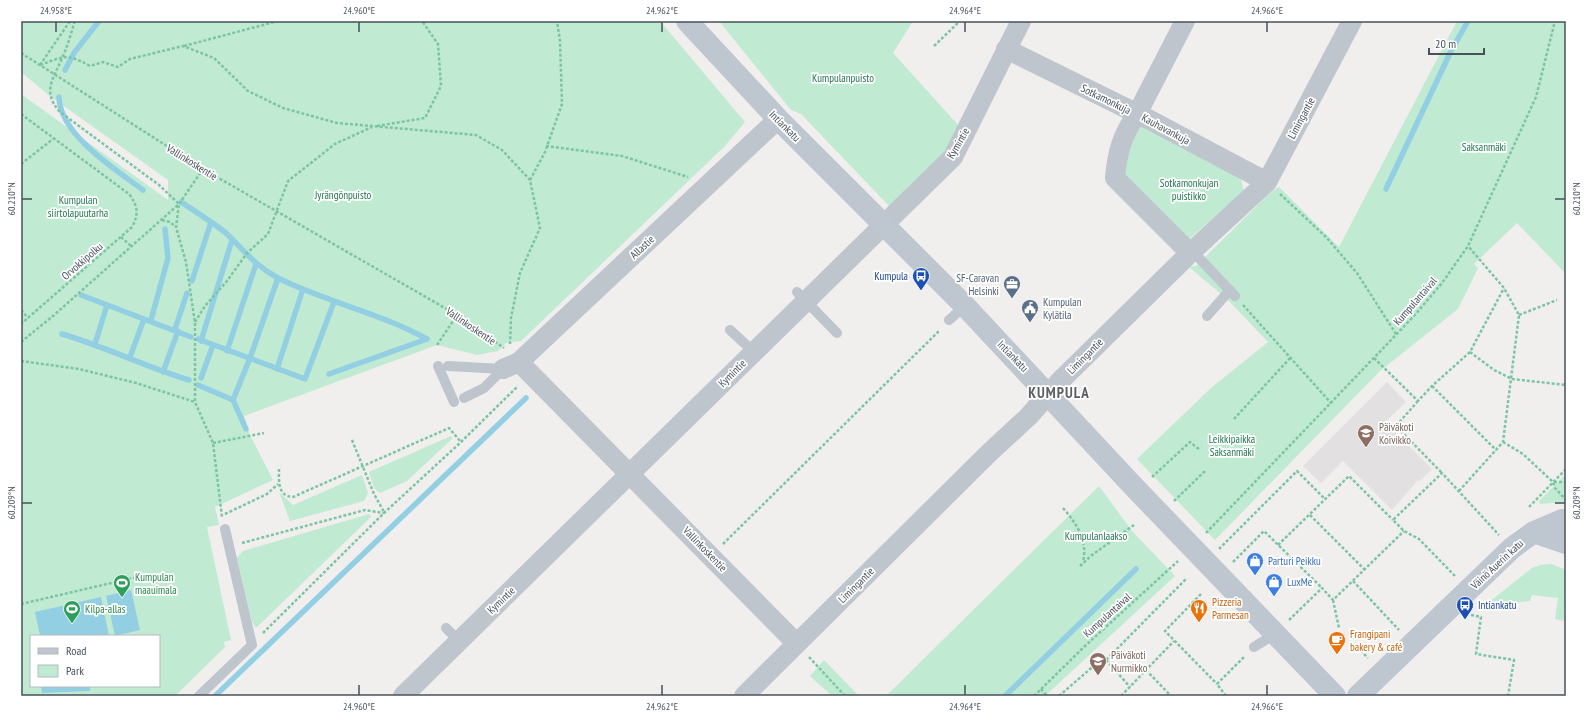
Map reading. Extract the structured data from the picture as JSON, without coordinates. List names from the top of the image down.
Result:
{
  "streets": {
    "street": [
      "Sotkamonkuja",
      "Limingantie",
      "Intiankatu",
      "Kauhavankuja",
      "Kymintie",
      "Vallinkoskentie",
      "Allastie",
      "Väinö Auerin katu"
    ],
    "path": ["Orvokkipolku", "Kumpulantaival"]
  },
  "crossings": [
    ["Sotkamonkuja", "Limingantie"],
    ["Sotkamonkuja", "Kauhavankuja"],
    ["Sotkamonkuja", "Kymintie"],
    ["Limingantie", "Intiankatu"],
    ["Limingantie", "Kauhavankuja"],
    ["Limingantie", "Vallinkoskentie"],
    ["Intiankatu", "Kymintie"],
    ["Intiankatu", "Allastie"],
    ["Intiankatu", "Kumpulantaival"],
    ["Kymintie", "Vallinkoskentie"],
    ["Vallinkoskentie", "Allastie"]
  ],
  "districts": ["KUMPULA"],
  "parks": [
    "Kumpulanpuisto",
    "Saksanmäki",
    "Sotkamonkujan puistikko",
    "Jyrängönpuisto",
    "Kumpulan siirtolapuutarha",
    "Leikkipaikka Saksanmäki",
    "Kumpulanlaakso"
  ],
  "places": {
    "bus stop": ["Kumpula", "Intiankatu"],
    "office": ["SF-Caravan Helsinki"],
    "public building": ["Kumpulan Kylätila"],
    "school or university": ["Päiväkoti Koivikko", "Päiväkoti Nurmikko"],
    "shop": ["Parturi Peikku", "LuxMe"],
    "sports": ["Kumpulan maauimala", "Kilpa-allas"],
    "restaurant": ["Pizzeria Parmesan"],
    "cafe": ["Frangipani bakery & café"]
  },
  "legend": ["Road", "Park"],
  "scale_bar": "20 m",
  "coordinates": [
    "24.958°E",
    "24.960°E",
    "24.962°E",
    "24.964°E",
    "24.966°E",
    "60.210°N",
    "60.209°N"
  ]
}
